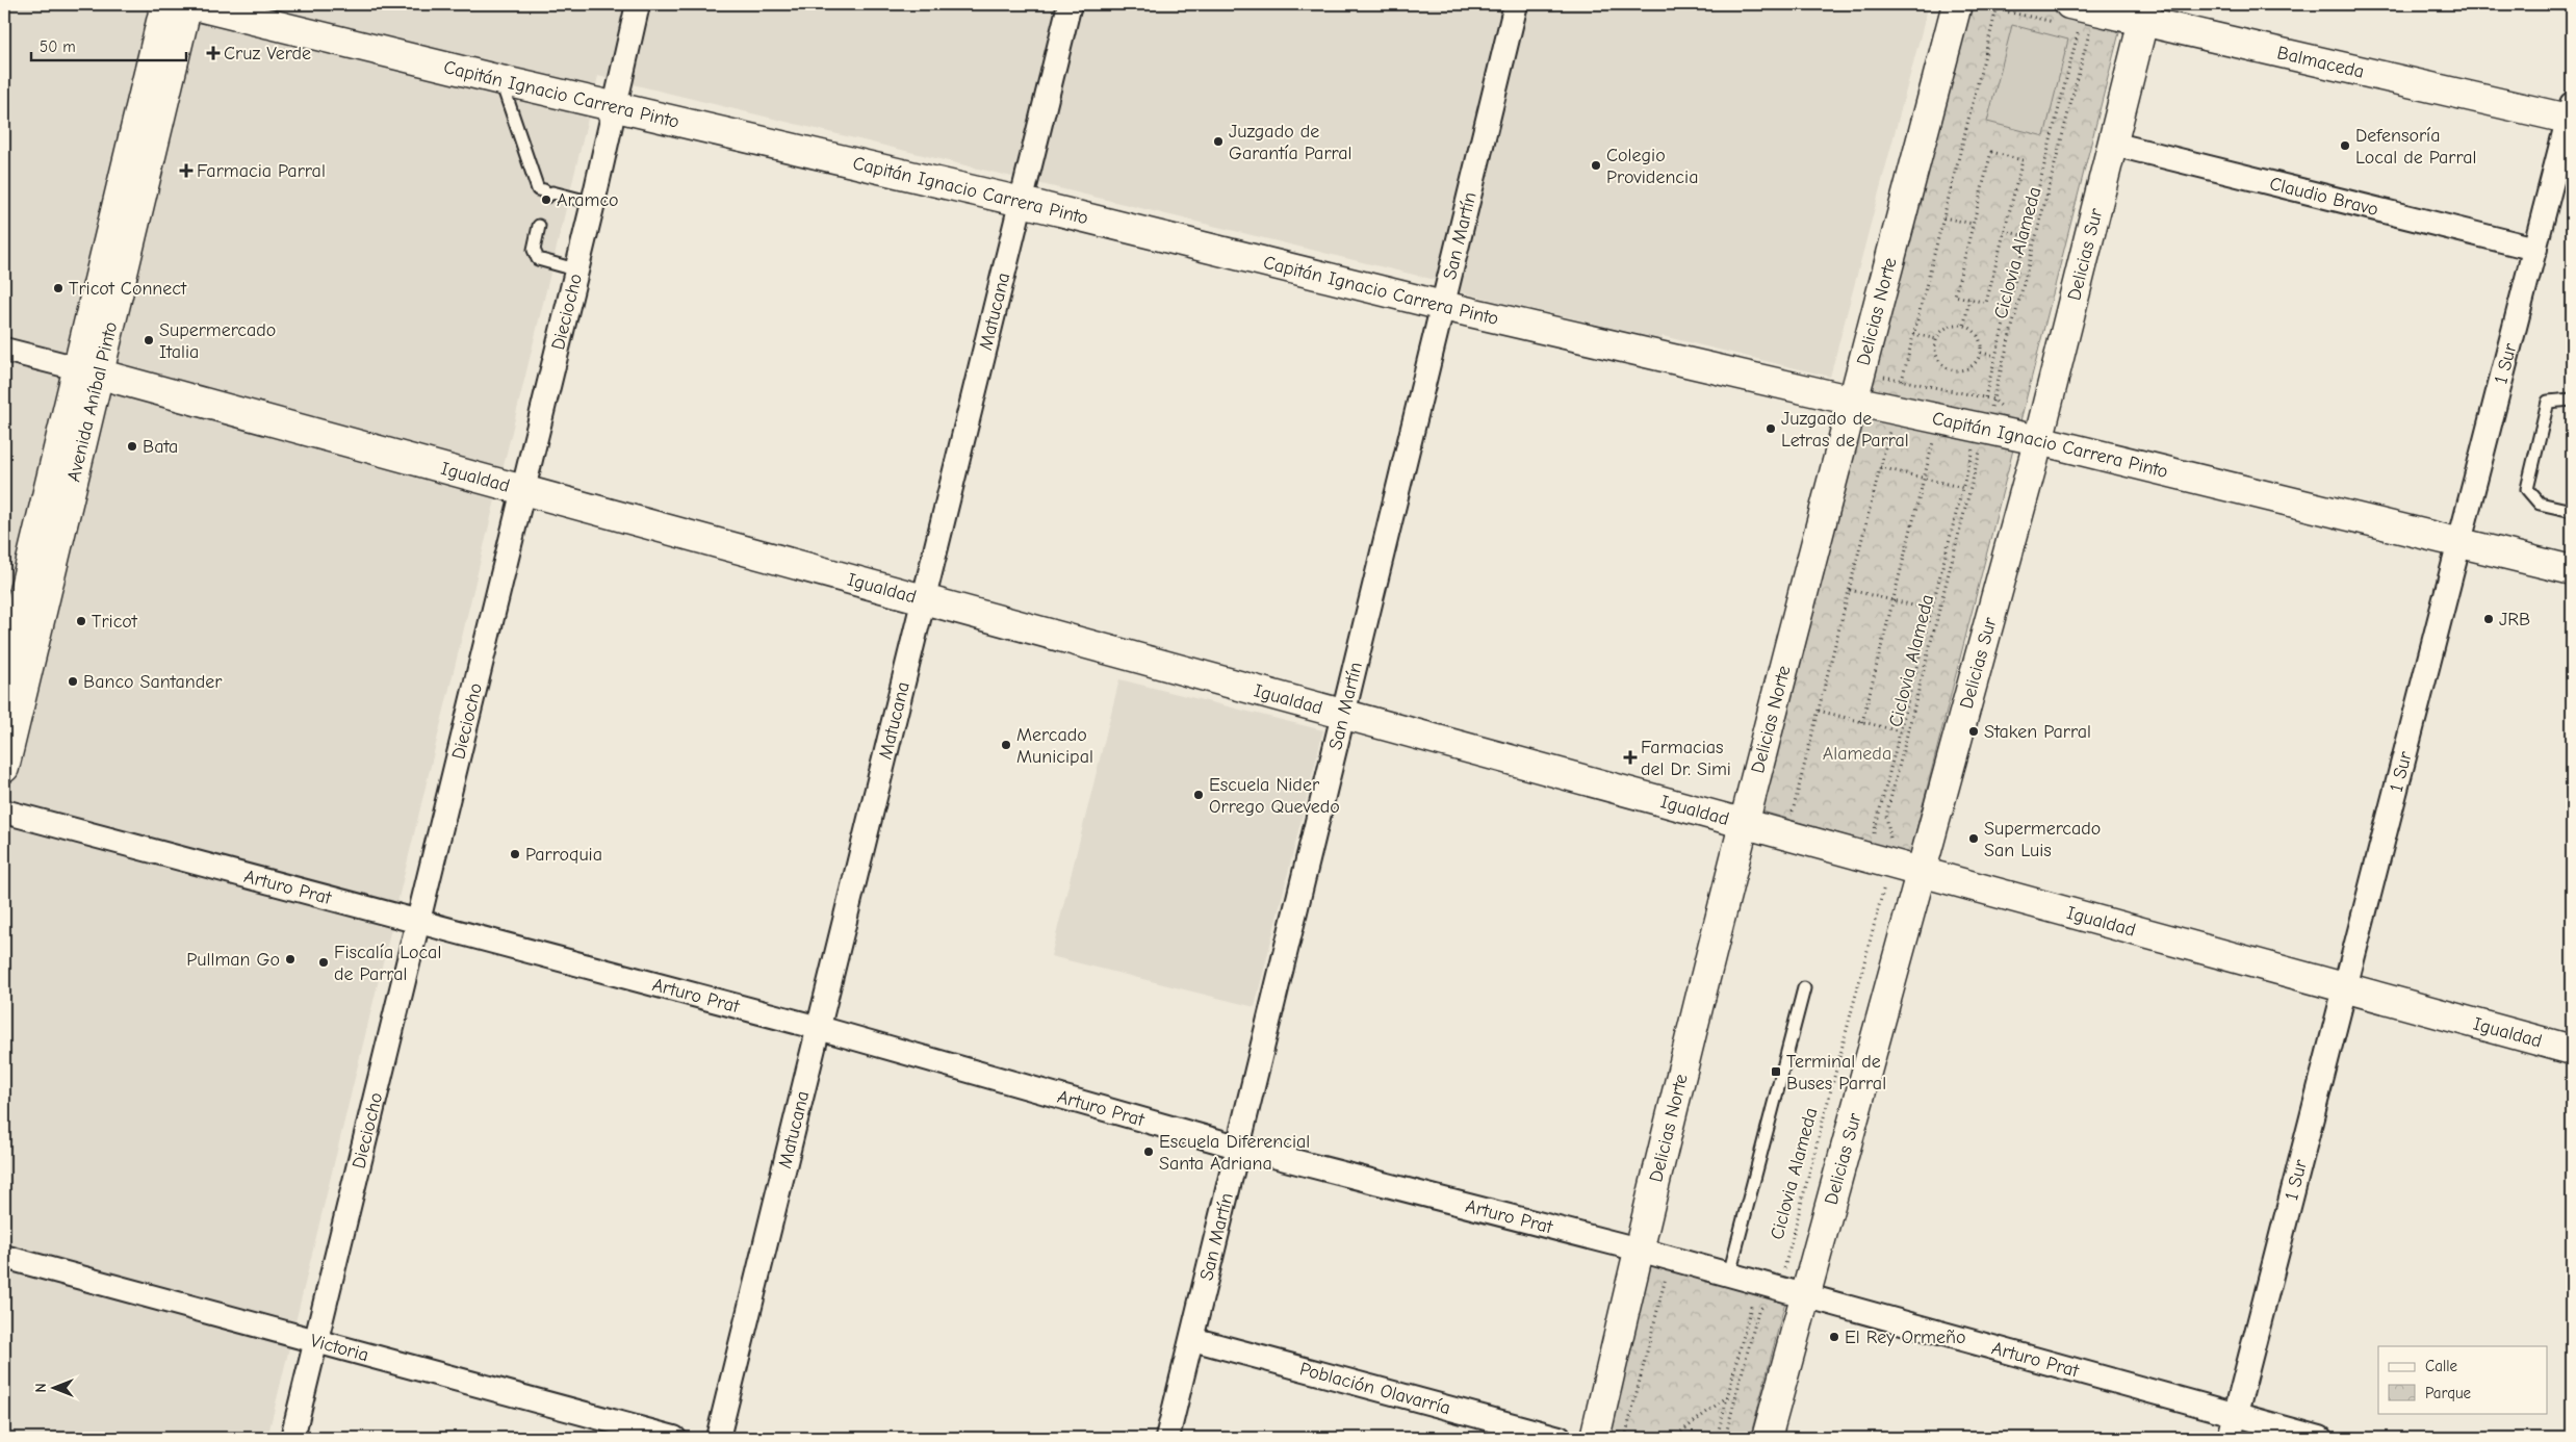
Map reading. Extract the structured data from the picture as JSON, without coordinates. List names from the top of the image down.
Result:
{
  "streets": {
    "street": [
      "Balmaceda",
      "Capitán Ignacio Carrera Pinto",
      "Claudio Bravo",
      "San Martín",
      "Delicias Sur",
      "Dieciocho",
      "Matucana",
      "Delicias Norte",
      "1 Sur",
      "Avenida Aníbal Pinto",
      "Igualdad",
      "Arturo Prat",
      "Victoria",
      "Población Olavarría"
    ],
    "path": ["Ciclovia Alameda"]
  },
  "crossings": [
    ["Balmaceda", "Delicias Sur"],
    ["Balmaceda", "1 Sur"],
    ["Capitán Ignacio Carrera Pinto", "San Martín"],
    ["Capitán Ignacio Carrera Pinto", "Ciclovia Alameda"],
    ["Capitán Ignacio Carrera Pinto", "Delicias Sur"],
    ["Capitán Ignacio Carrera Pinto", "Dieciocho"],
    ["Capitán Ignacio Carrera Pinto", "Matucana"],
    ["Capitán Ignacio Carrera Pinto", "Delicias Norte"],
    ["Capitán Ignacio Carrera Pinto", "1 Sur"],
    ["Capitán Ignacio Carrera Pinto", "Avenida Aníbal Pinto"],
    ["Claudio Bravo", "Delicias Sur"],
    ["Claudio Bravo", "1 Sur"],
    ["San Martín", "Igualdad"],
    ["San Martín", "Arturo Prat"],
    ["San Martín", "Población Olavarría"],
    ["Ciclovia Alameda", "Delicias Sur"],
    ["Ciclovia Alameda", "Igualdad"],
    ["Ciclovia Alameda", "Arturo Prat"],
    ["Delicias Sur", "Igualdad"],
    ["Delicias Sur", "Arturo Prat"],
    ["Dieciocho", "Igualdad"],
    ["Dieciocho", "Arturo Prat"],
    ["Dieciocho", "Victoria"],
    ["Matucana", "Igualdad"],
    ["Matucana", "Arturo Prat"],
    ["Delicias Norte", "Igualdad"],
    ["Delicias Norte", "Arturo Prat"],
    ["1 Sur", "Igualdad"],
    ["1 Sur", "Arturo Prat"],
    ["Avenida Aníbal Pinto", "Igualdad"]
  ],
  "parks": ["Alameda"],
  "places": {
    "health": ["Cruz Verde", "Farmacia Parral", "Farmacias del Dr. Simi"],
    "other": [
      "Juzgado de Garantía Parral",
      "Defensoría Local de Parral",
      "Colegio Providencia",
      "Aramco",
      "Tricot Connect",
      "Supermercado Italia",
      "Juzgado de Letras de Parral",
      "Bata",
      "JRB",
      "Tricot",
      "Banco Santander",
      "Staken Parral",
      "Mercado Municipal",
      "Escuela Nider Orrego Quevedo",
      "Supermercado San Luis",
      "Parroquia",
      "Pullman Go",
      "Fiscalía Local de Parral",
      "Escuela Diferencial Santa Adriana",
      "El Rey Ormeño"
    ],
    "transit": ["Terminal de Buses Parral"]
  },
  "legend": ["Calle", "Parque"],
  "scale_bar": "50 m",
  "north": "left"
}
